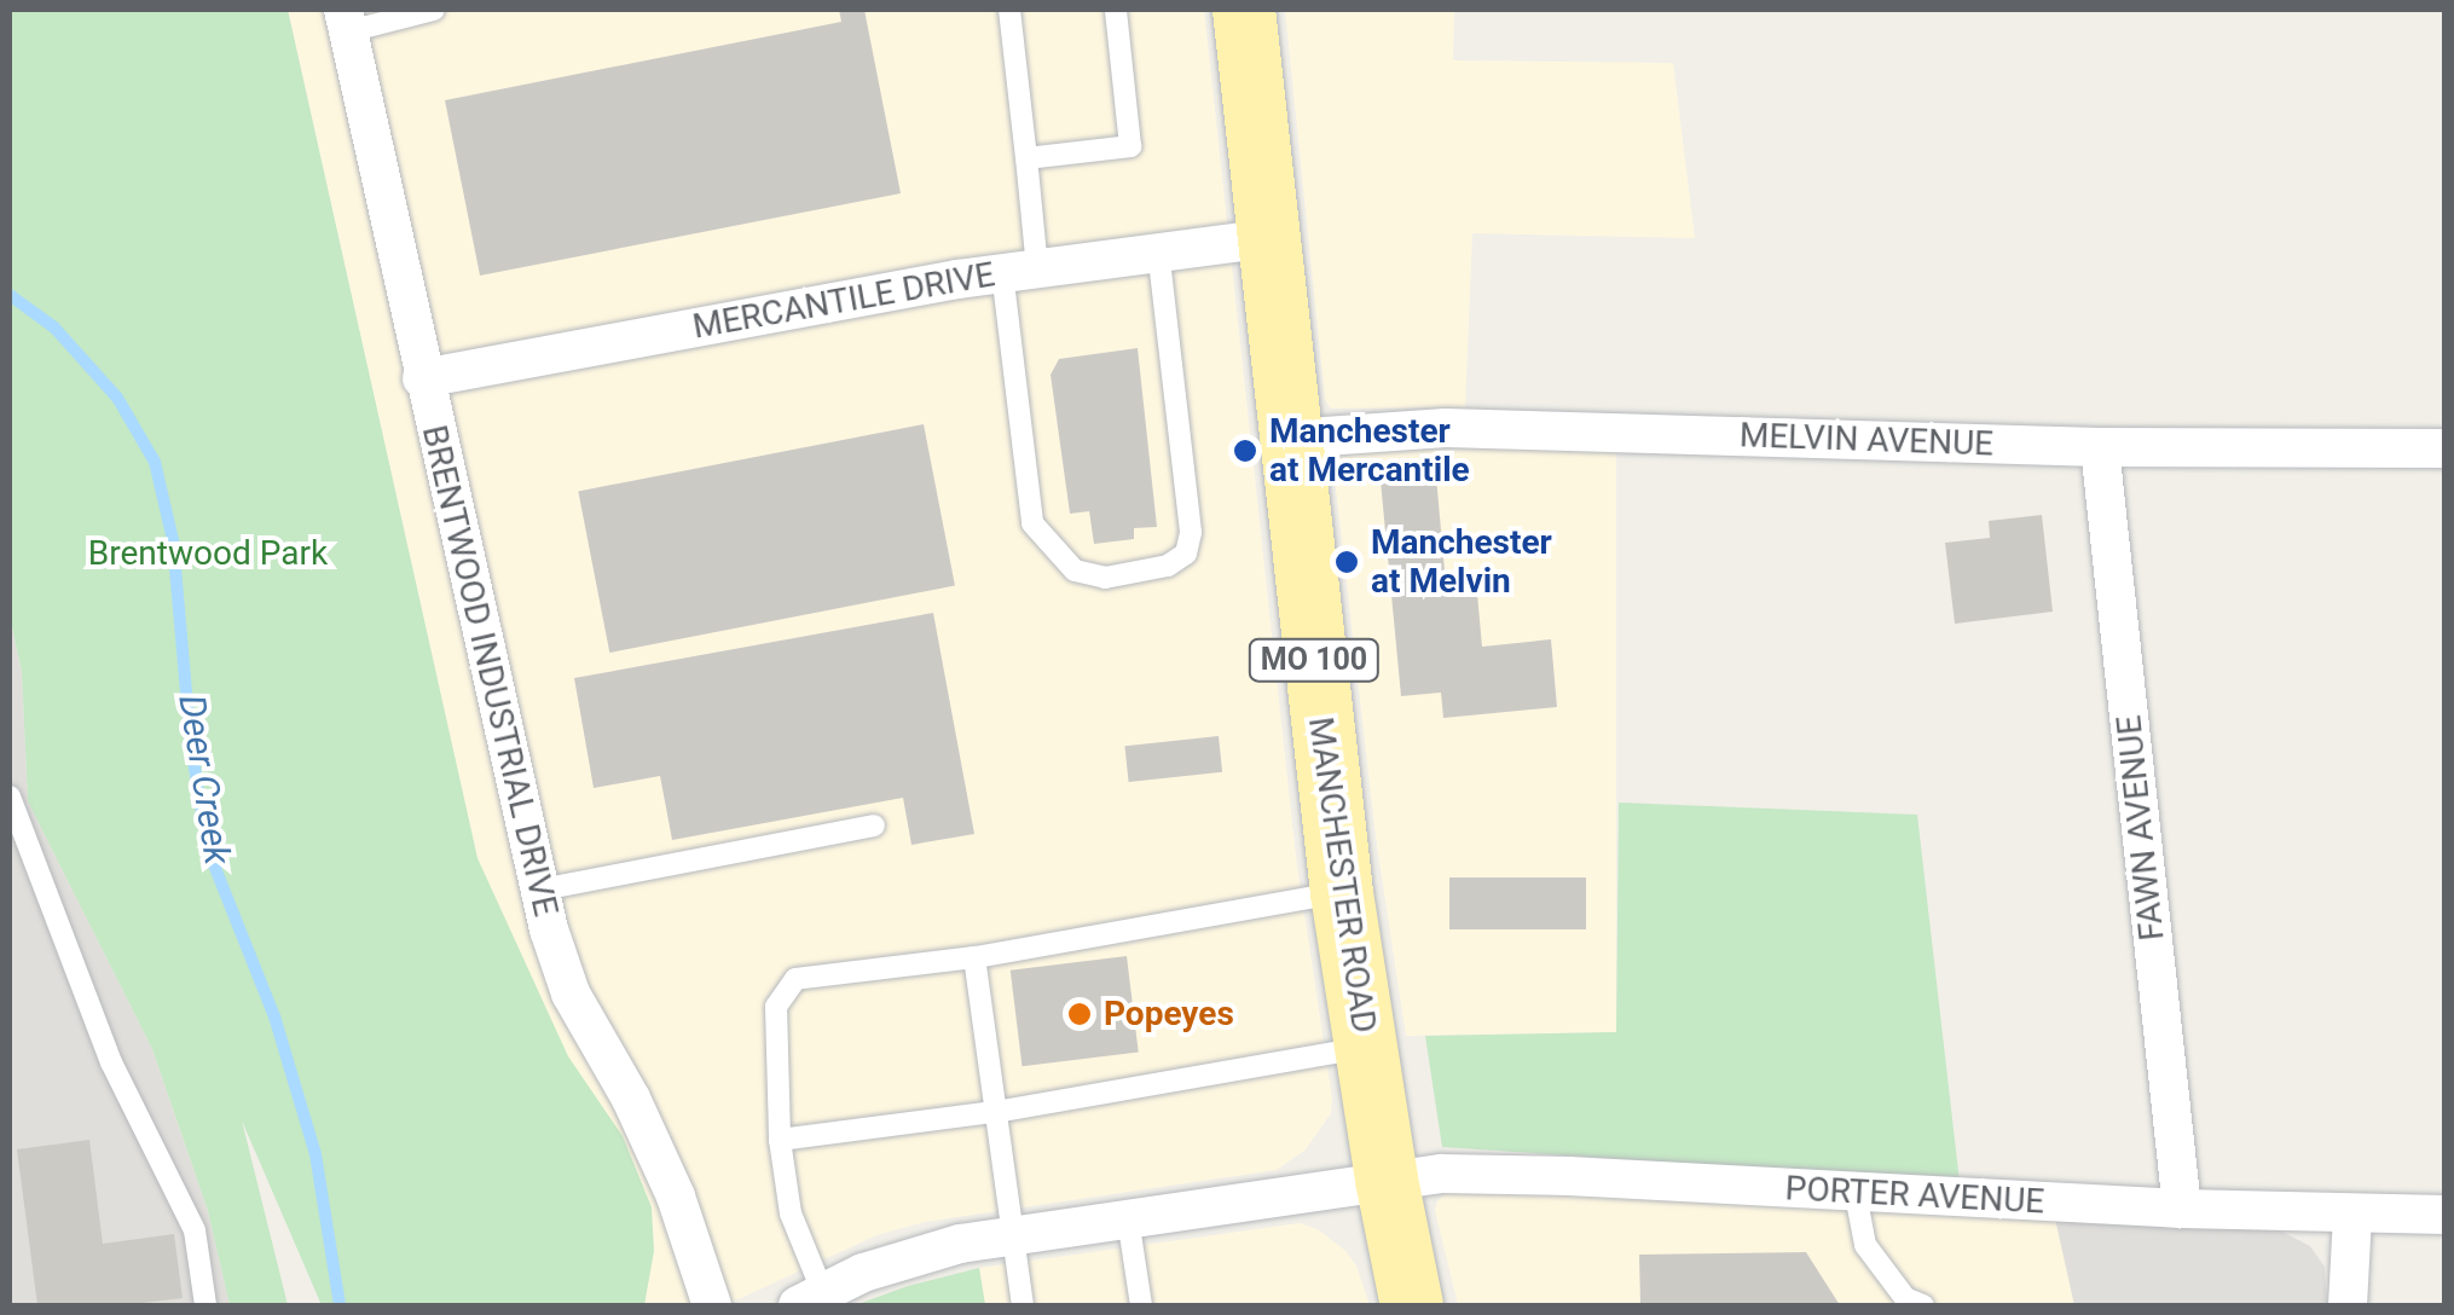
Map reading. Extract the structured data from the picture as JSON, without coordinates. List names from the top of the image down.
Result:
{
  "streets": {
    "main road": ["MO 100", "MANCHESTER ROAD"],
    "street": [
      "MERCANTILE DRIVE",
      "MELVIN AVENUE",
      "BRENTWOOD INDUSTRIAL DRIVE",
      "FAWN AVENUE",
      "PORTER AVENUE"
    ]
  },
  "crossings": [
    ["MERCANTILE DRIVE", "BRENTWOOD INDUSTRIAL DRIVE"],
    ["MERCANTILE DRIVE", "MANCHESTER ROAD"],
    ["MELVIN AVENUE", "FAWN AVENUE"],
    ["MELVIN AVENUE", "MANCHESTER ROAD"],
    ["FAWN AVENUE", "PORTER AVENUE"],
    ["MANCHESTER ROAD", "PORTER AVENUE"]
  ],
  "water": ["Deer Creek"],
  "parks": ["Brentwood Park"],
  "places": ["Manchester at Mercantile", "Manchester at Melvin", "Popeyes"]
}
